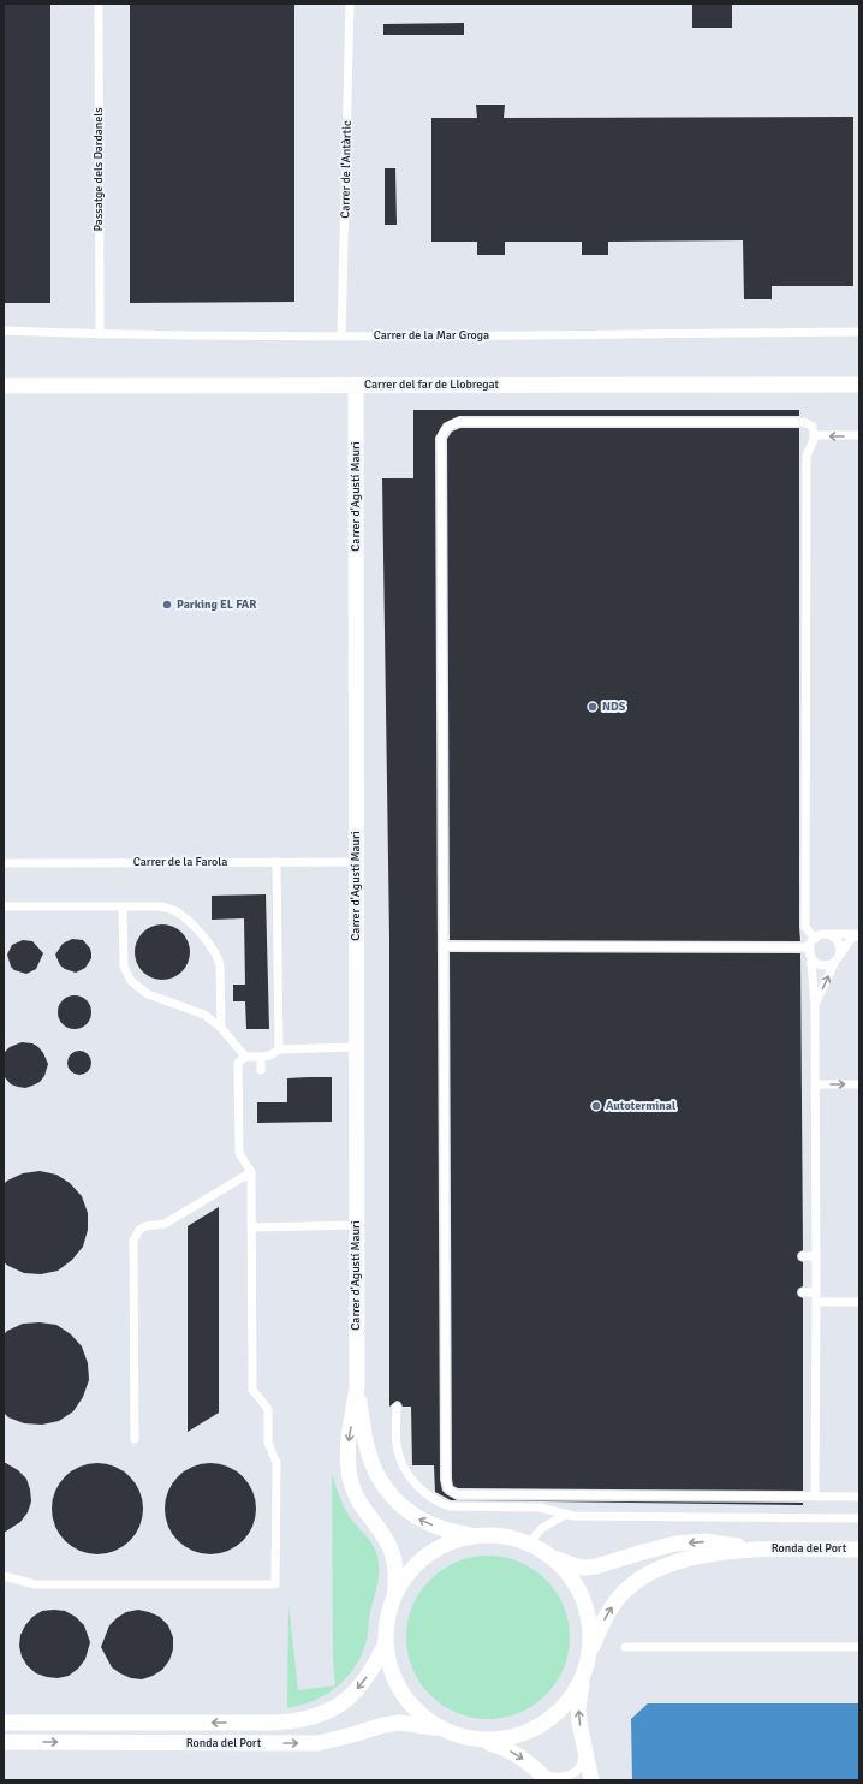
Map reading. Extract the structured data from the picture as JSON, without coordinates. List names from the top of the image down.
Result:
{
  "streets": {
    "street": ["Carrer del far de Llobregat", "Carrer d'Agustí Mauri", "Ronda del Port"],
    "lane": [
      "Passatge dels Dardanels",
      "Carrer de l'Antàrtic",
      "Carrer de la Mar Groga",
      "Carrer de la Farola"
    ]
  },
  "crossings": [
    ["Passatge dels Dardanels", "Carrer de la Mar Groga"],
    ["Carrer de l'Antàrtic", "Carrer de la Mar Groga"],
    ["Carrer del far de Llobregat", "Carrer d'Agustí Mauri"],
    ["Carrer d'Agustí Mauri", "Carrer de la Farola"]
  ],
  "places": ["Parking EL FAR", "NDS", "Autoterminal"]
}
